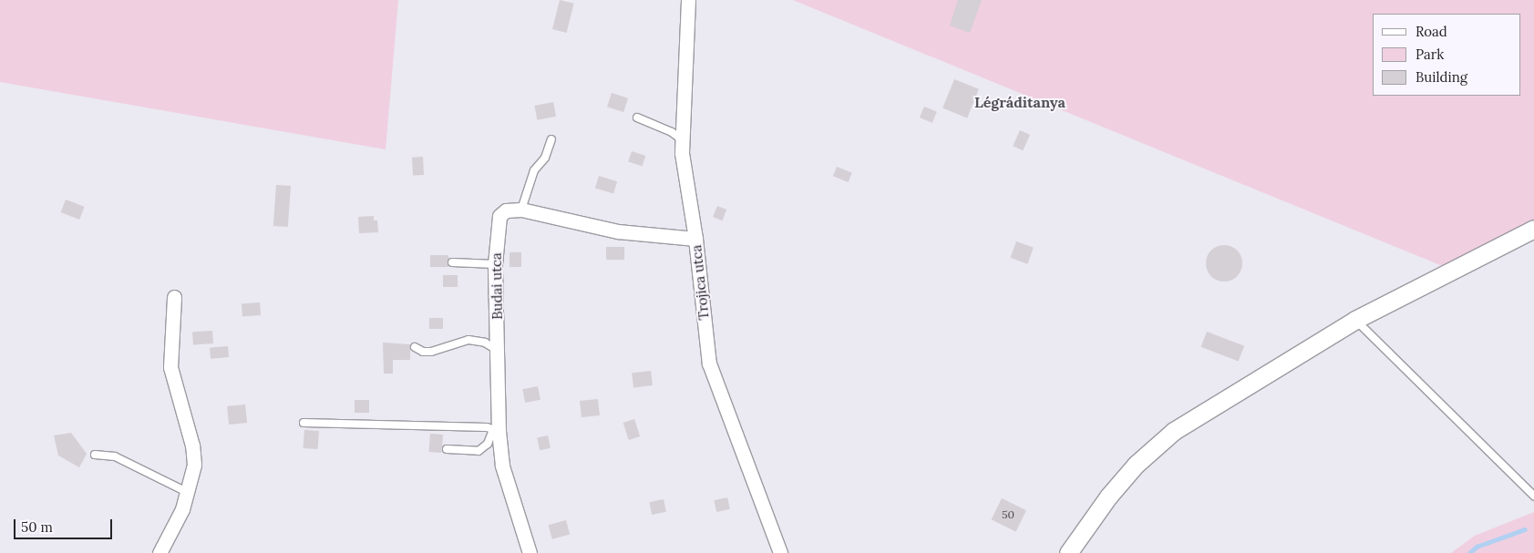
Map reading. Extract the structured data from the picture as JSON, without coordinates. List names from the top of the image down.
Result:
{
  "streets": {
    "street": ["Trojica utca", "Budai utca"]
  },
  "crossings": [
    ["Trojica utca", "Budai utca"]
  ],
  "districts": ["Légráditanya"],
  "house_numbers": ["50"],
  "legend": ["Road", "Park", "Building"],
  "scale_bar": "50 m"
}
